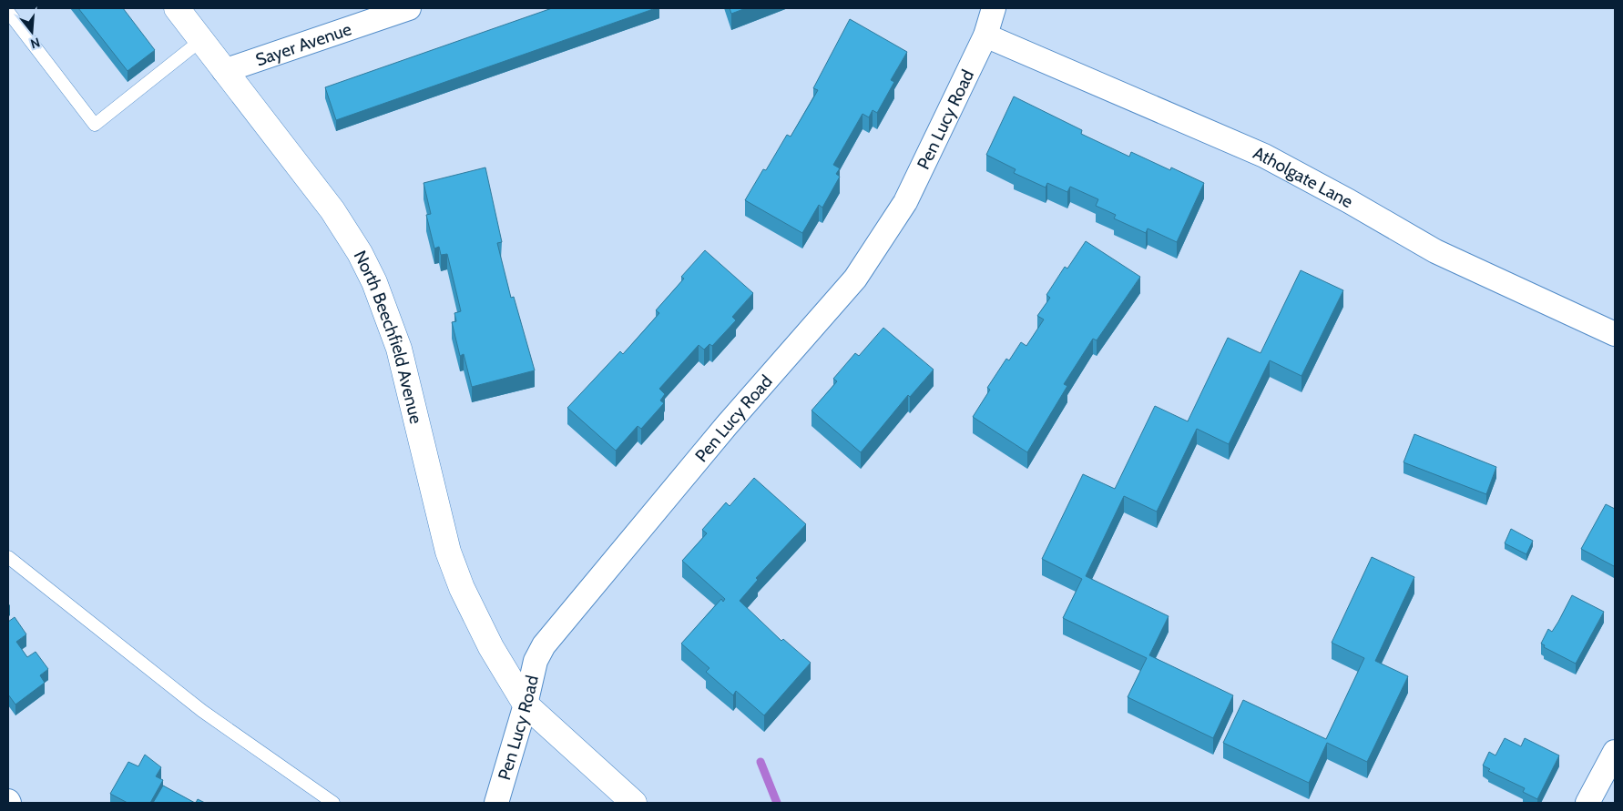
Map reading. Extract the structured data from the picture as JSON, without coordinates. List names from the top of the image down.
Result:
{
  "streets": {
    "street": [
      "Sayer Avenue",
      "Pen Lucy Road",
      "Atholgate Lane",
      "North Beechfield Avenue"
    ]
  },
  "crossings": [
    ["Sayer Avenue", "North Beechfield Avenue"],
    ["Pen Lucy Road", "Atholgate Lane"],
    ["Pen Lucy Road", "North Beechfield Avenue"]
  ],
  "north": "bottom"
}
